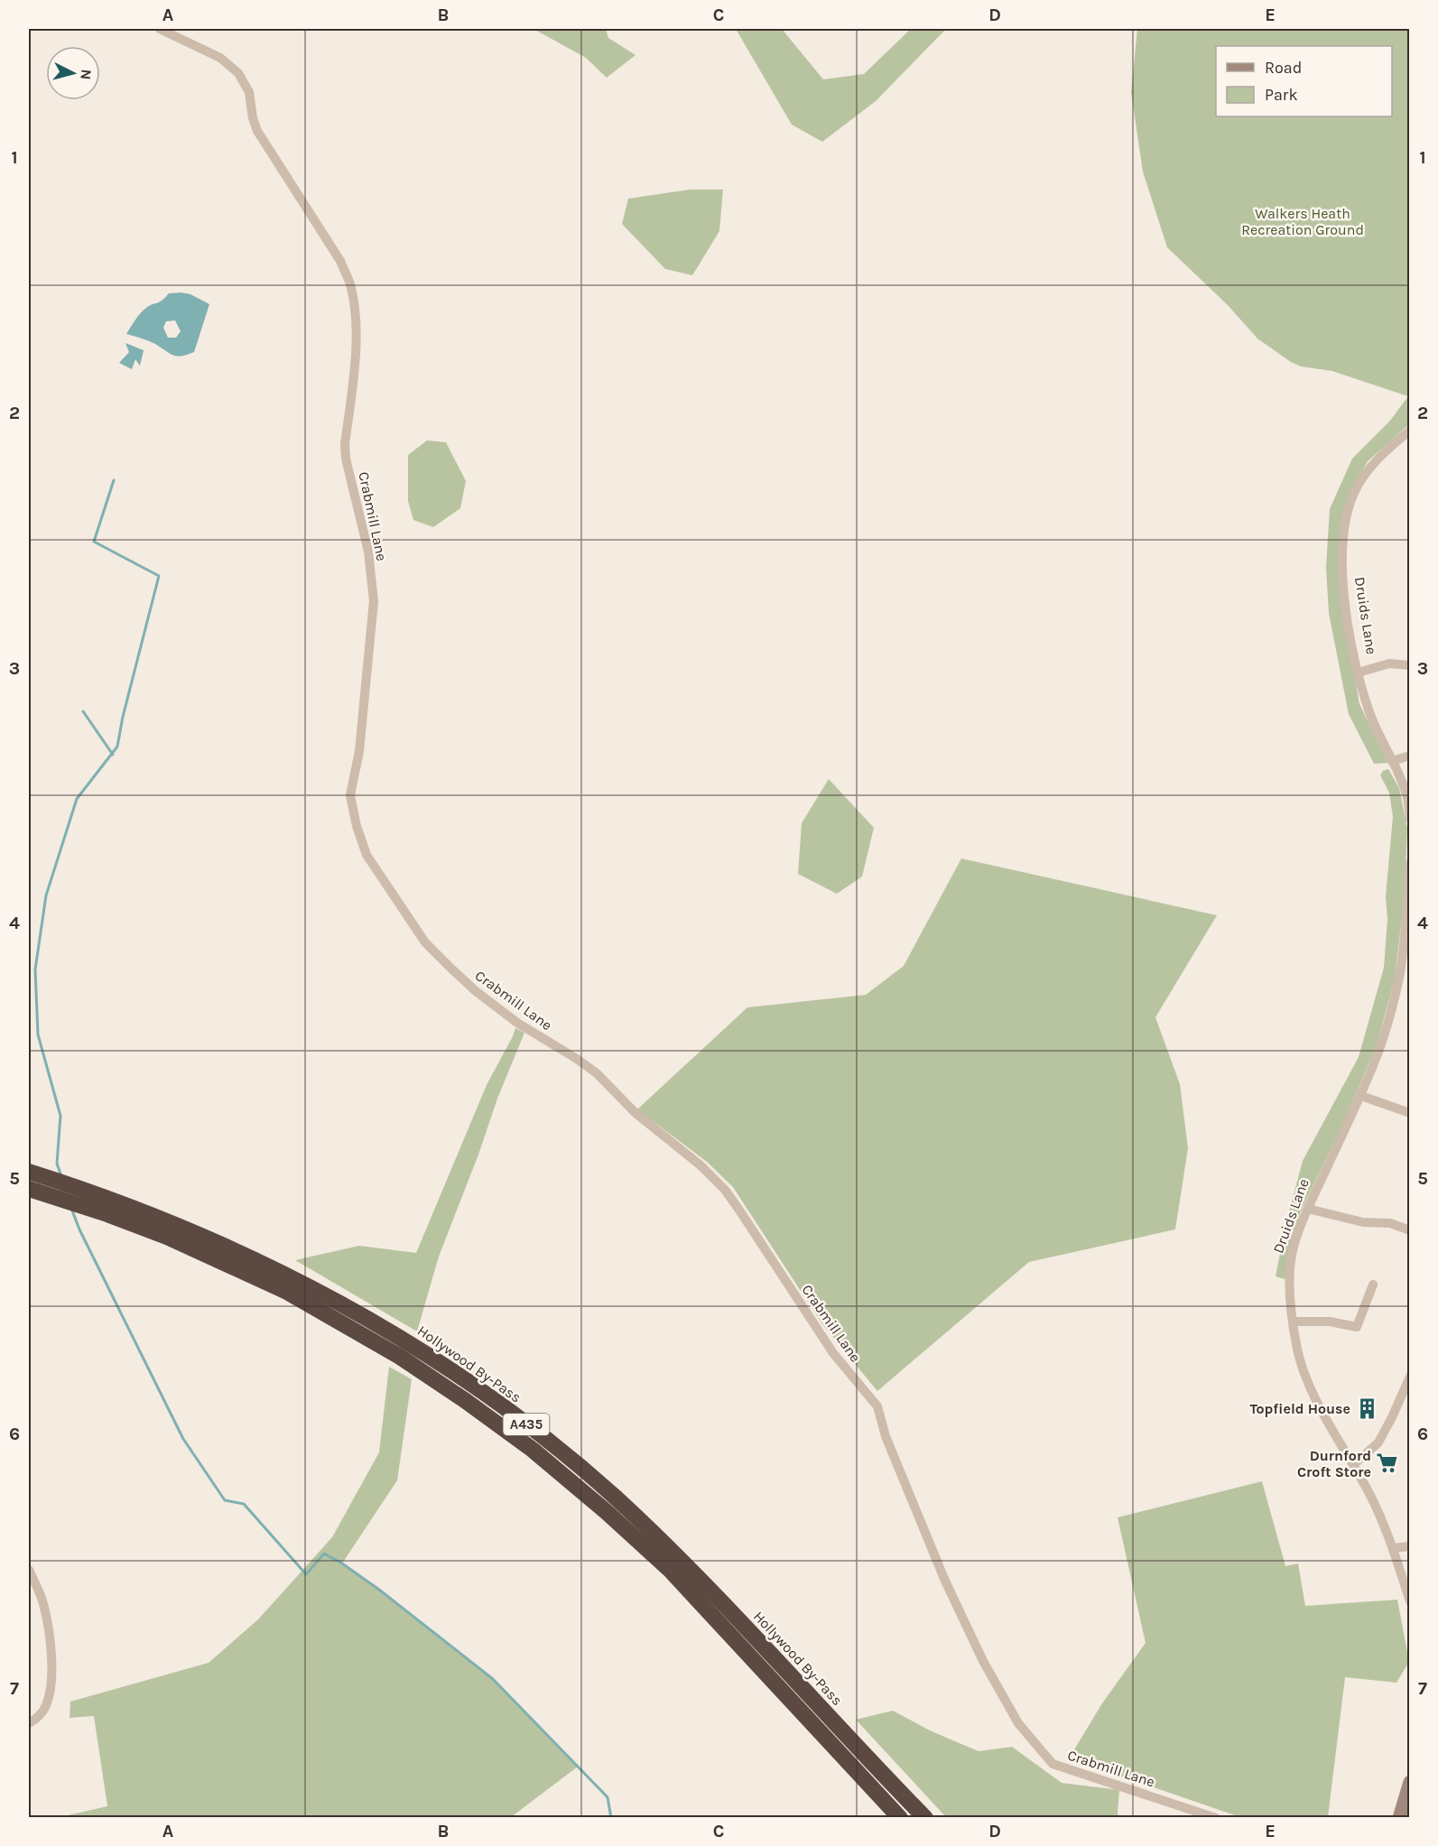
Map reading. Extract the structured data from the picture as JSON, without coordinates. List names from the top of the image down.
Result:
{
  "streets": {
    "highway": ["Hollywood By-Pass", "A435"],
    "street": ["Crabmill Lane", "Druids Lane"]
  },
  "parks": ["Walkers Heath Recreation Ground"],
  "places": {
    "building": ["Topfield House"],
    "supermarket": ["Durnford Croft Store"]
  },
  "legend": ["Road", "Park"],
  "north": "right",
  "grid": {
    "columns": [
      "A",
      "B",
      "C",
      "D",
      "E"
    ],
    "rows": [
      "1",
      "2",
      "3",
      "4",
      "5",
      "6",
      "7"
    ]
  }
}
